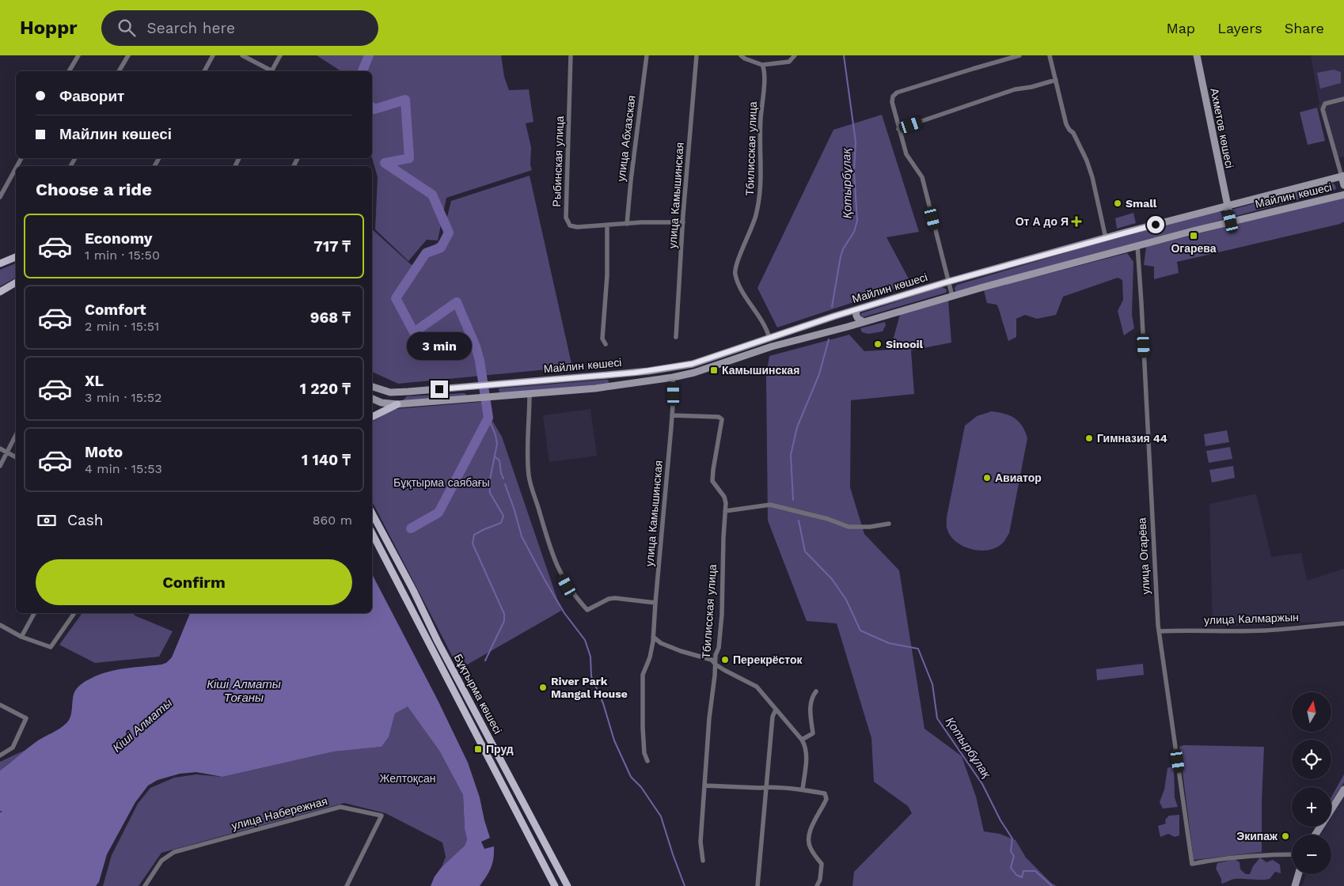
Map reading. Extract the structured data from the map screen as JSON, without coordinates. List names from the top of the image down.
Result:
{
  "streets": {
    "main road": ["Ахметов көшесі", "Майлин көшесі", "Бұқтырма көшесі"],
    "street": [
      "улица Абхазская",
      "Тбилисская улица",
      "Рыбинская улица",
      "улица Камышинская",
      "улица Огарёва",
      "улица Калмаржын",
      "улица Набережная"
    ]
  },
  "crossings": [
    ["Ахметов көшесі", "Майлин көшесі"],
    ["улица Абхазская", "Рыбинская улица"],
    ["Тбилисская улица", "улица Камышинская"],
    ["Тбилисская улица", "Майлин көшесі"],
    ["Рыбинская улица", "улица Камышинская"],
    ["улица Камышинская", "Майлин көшесі"],
    ["Майлин көшесі", "улица Огарёва"],
    ["улица Огарёва", "улица Калмаржын"]
  ],
  "water": ["Қотырбұлақ", "Кіші Алматы Тоғаны", "Кіші Алматы"],
  "parks": ["Бұқтырма саябағы", "Желтоқсан"],
  "places": {
    "other": [
      "Small",
      "Sinooil",
      "Гимназия 44",
      "Авиатор",
      "Перекрёсток",
      "River Park Mangal House",
      "Экипаж"
    ],
    "health": ["От А до Я"],
    "transit": ["Огарева", "Камышинская", "Пруд"]
  },
  "north": "top",
  "page": {
    "header": "Hoppr",
    "search": "Search here",
    "nav": ["Map", "Layers", "Share"],
    "banner": ["Фаворит", "Майлин көшесі"],
    "heading": "Choose a ride",
    "list": [
      {
        "name": "Economy",
        "note": "1 min · 15:50",
        "value": "717 ₸"
      },
      {
        "name": "Comfort",
        "note": "2 min · 15:51",
        "value": "968 ₸"
      },
      {
        "name": "XL",
        "note": "3 min · 15:52",
        "value": "1 220 ₸"
      },
      {
        "name": "Moto",
        "note": "4 min · 15:53",
        "value": "1 140 ₸"
      }
    ],
    "bubble": "3 min",
    "pay": ["Cash", "860 m"],
    "buttons": "Confirm",
    "map_buttons": ["+", "−"]
  }
}
